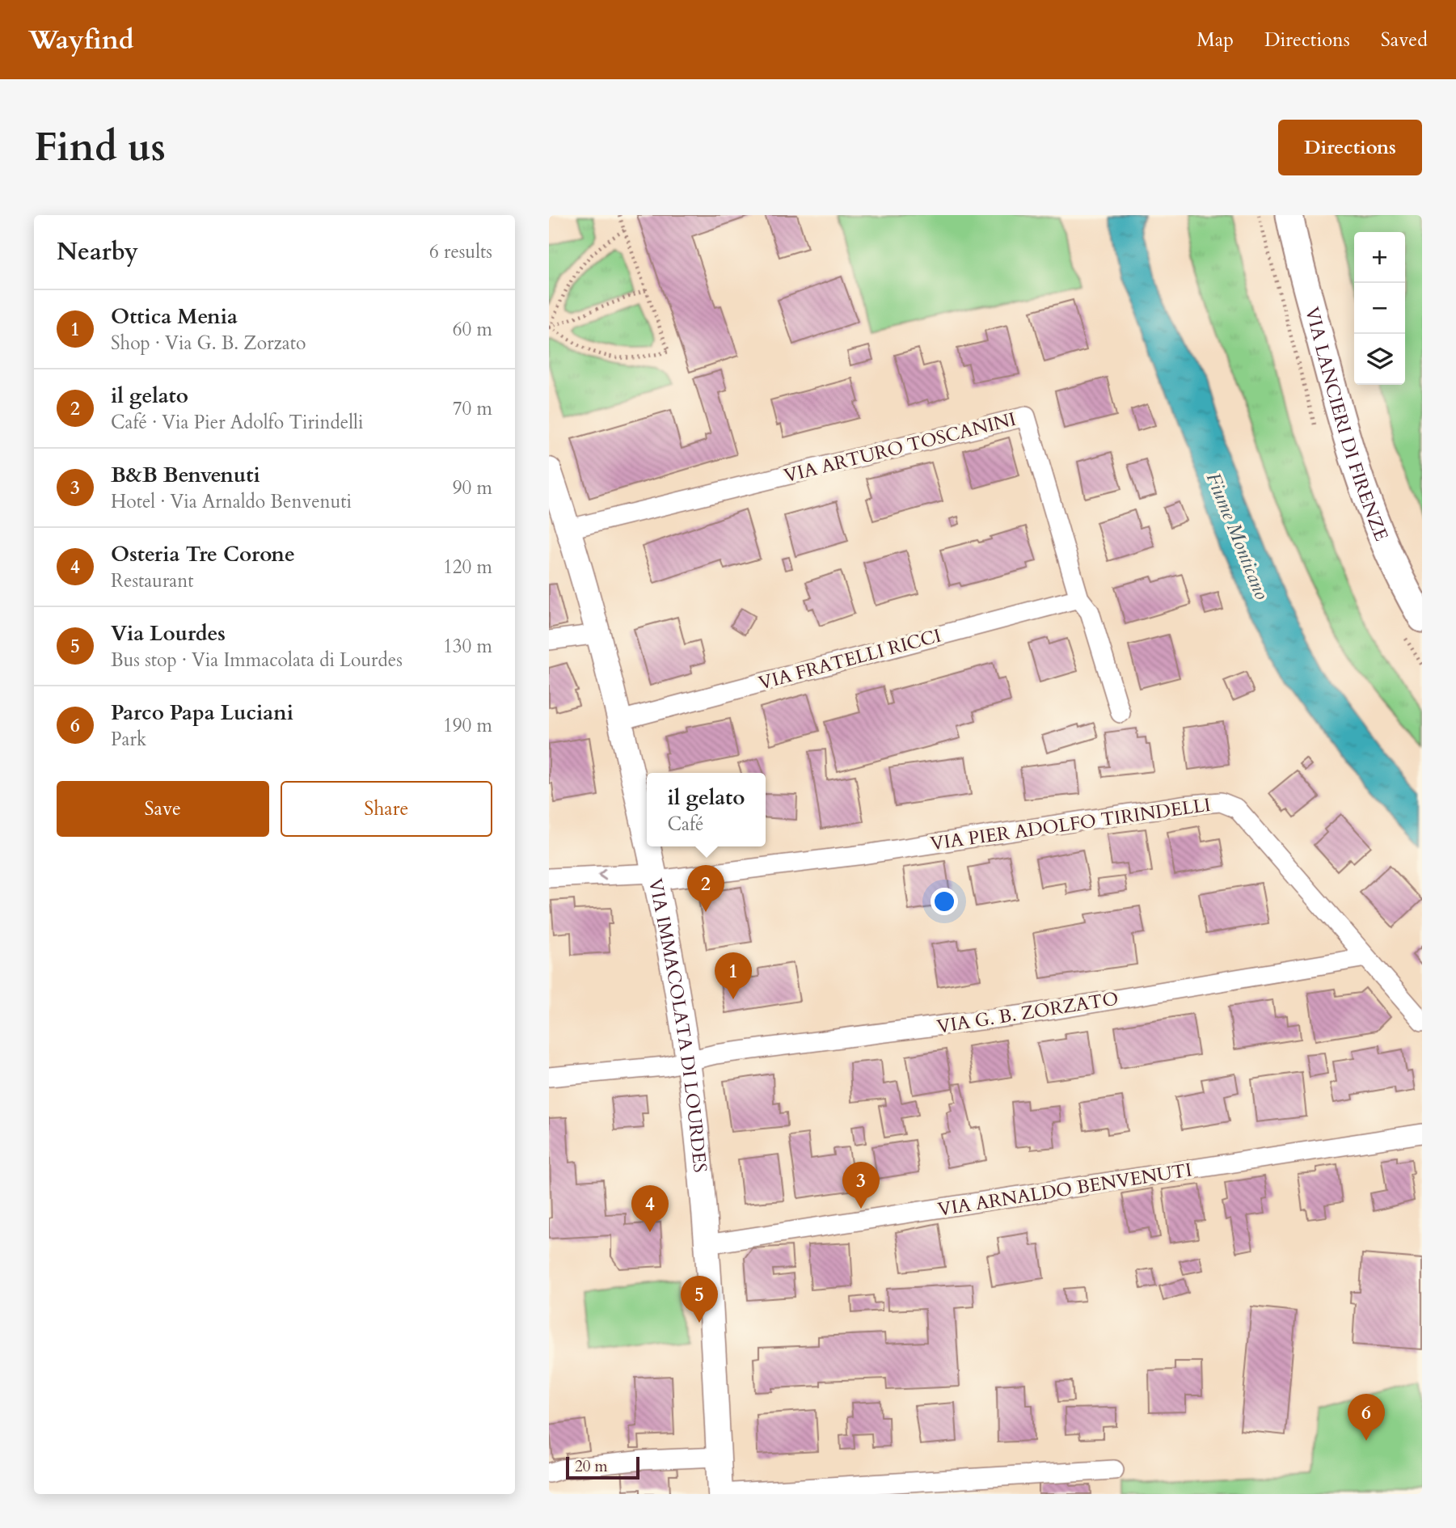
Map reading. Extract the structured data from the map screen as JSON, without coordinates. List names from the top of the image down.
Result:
{
  "streets": {
    "main road": ["VIA LANCIERI DI FIRENZE"],
    "street": [
      "VIA ARTURO TOSCANINI",
      "VIA FRATELLI RICCI",
      "VIA PIER ADOLFO TIRINDELLI",
      "VIA G. B. ZORZATO",
      "VIA IMMACOLATA DI LOURDES",
      "VIA ARNALDO BENVENUTI"
    ]
  },
  "crossings": [
    ["VIA ARTURO TOSCANINI", "VIA FRATELLI RICCI"],
    ["VIA ARTURO TOSCANINI", "VIA IMMACOLATA DI LOURDES"],
    ["VIA FRATELLI RICCI", "VIA IMMACOLATA DI LOURDES"],
    ["VIA PIER ADOLFO TIRINDELLI", "VIA G. B. ZORZATO"],
    ["VIA PIER ADOLFO TIRINDELLI", "VIA IMMACOLATA DI LOURDES"],
    ["VIA G. B. ZORZATO", "VIA IMMACOLATA DI LOURDES"],
    ["VIA IMMACOLATA DI LOURDES", "VIA ARNALDO BENVENUTI"]
  ],
  "water": ["Fiume Monticano"],
  "scale_bar": "20 m",
  "page": {
    "header": "Wayfind",
    "nav": ["Map", "Directions", "Saved"],
    "buttons": [
      "Directions",
      ["Save", "Share"]
    ],
    "title": "Find us",
    "heading": ["Nearby", "6 results"],
    "map_buttons": ["+", "−"],
    "list": [
      {
        "mark": "1",
        "name": "Ottica Menia",
        "note": "Shop · Via G. B. Zorzato",
        "value": "60 m"
      },
      {
        "mark": "2",
        "name": "il gelato",
        "note": "Café · Via Pier Adolfo Tirindelli",
        "value": "70 m"
      },
      {
        "mark": "3",
        "name": "B&B Benvenuti",
        "note": "Hotel · Via Arnaldo Benvenuti",
        "value": "90 m"
      },
      {
        "mark": "4",
        "name": "Osteria Tre Corone",
        "note": "Restaurant",
        "value": "120 m"
      },
      {
        "mark": "5",
        "name": "Via Lourdes",
        "note": "Bus stop · Via Immacolata di Lourdes",
        "value": "130 m"
      },
      {
        "mark": "6",
        "name": "Parco Papa Luciani",
        "note": "Park",
        "value": "190 m"
      }
    ],
    "popup": ["il gelato", "Café"],
    "pins": [
      "2",
      "1",
      "3",
      "4",
      "5",
      "6"
    ],
    "scale": "20 m"
  }
}
